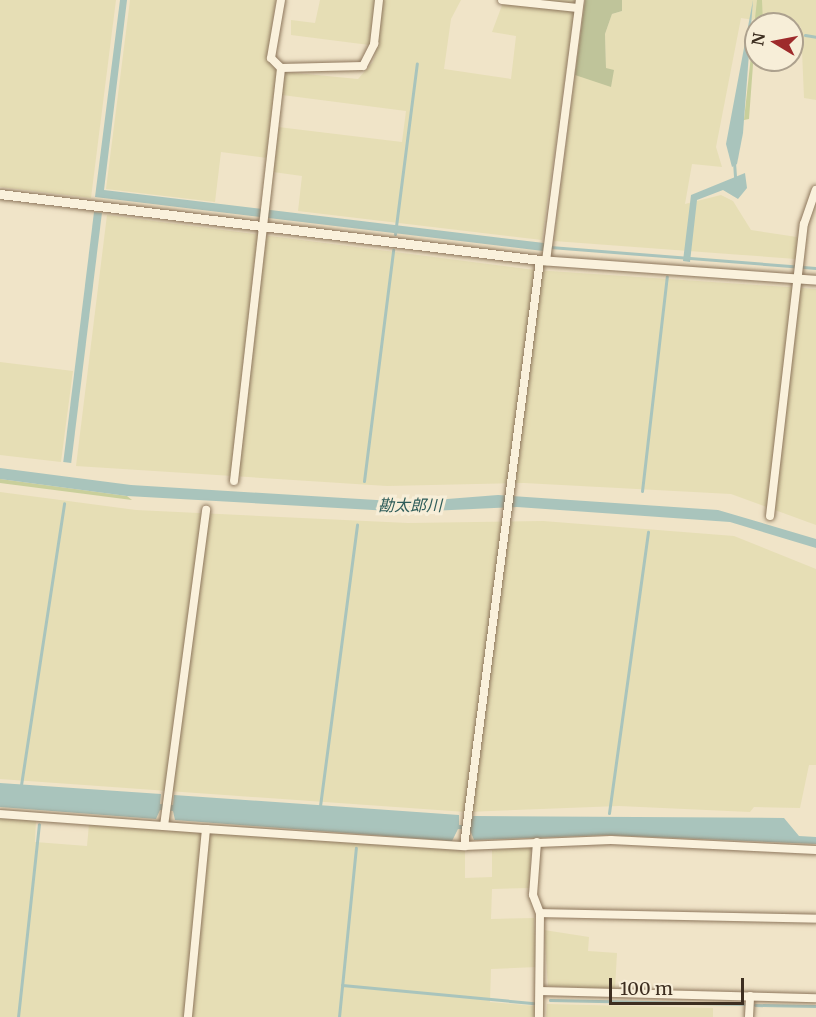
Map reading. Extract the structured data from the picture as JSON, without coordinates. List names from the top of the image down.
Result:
{
  "water": ["勘太郎川"],
  "scale_bar": "100 m",
  "north": "left"
}
